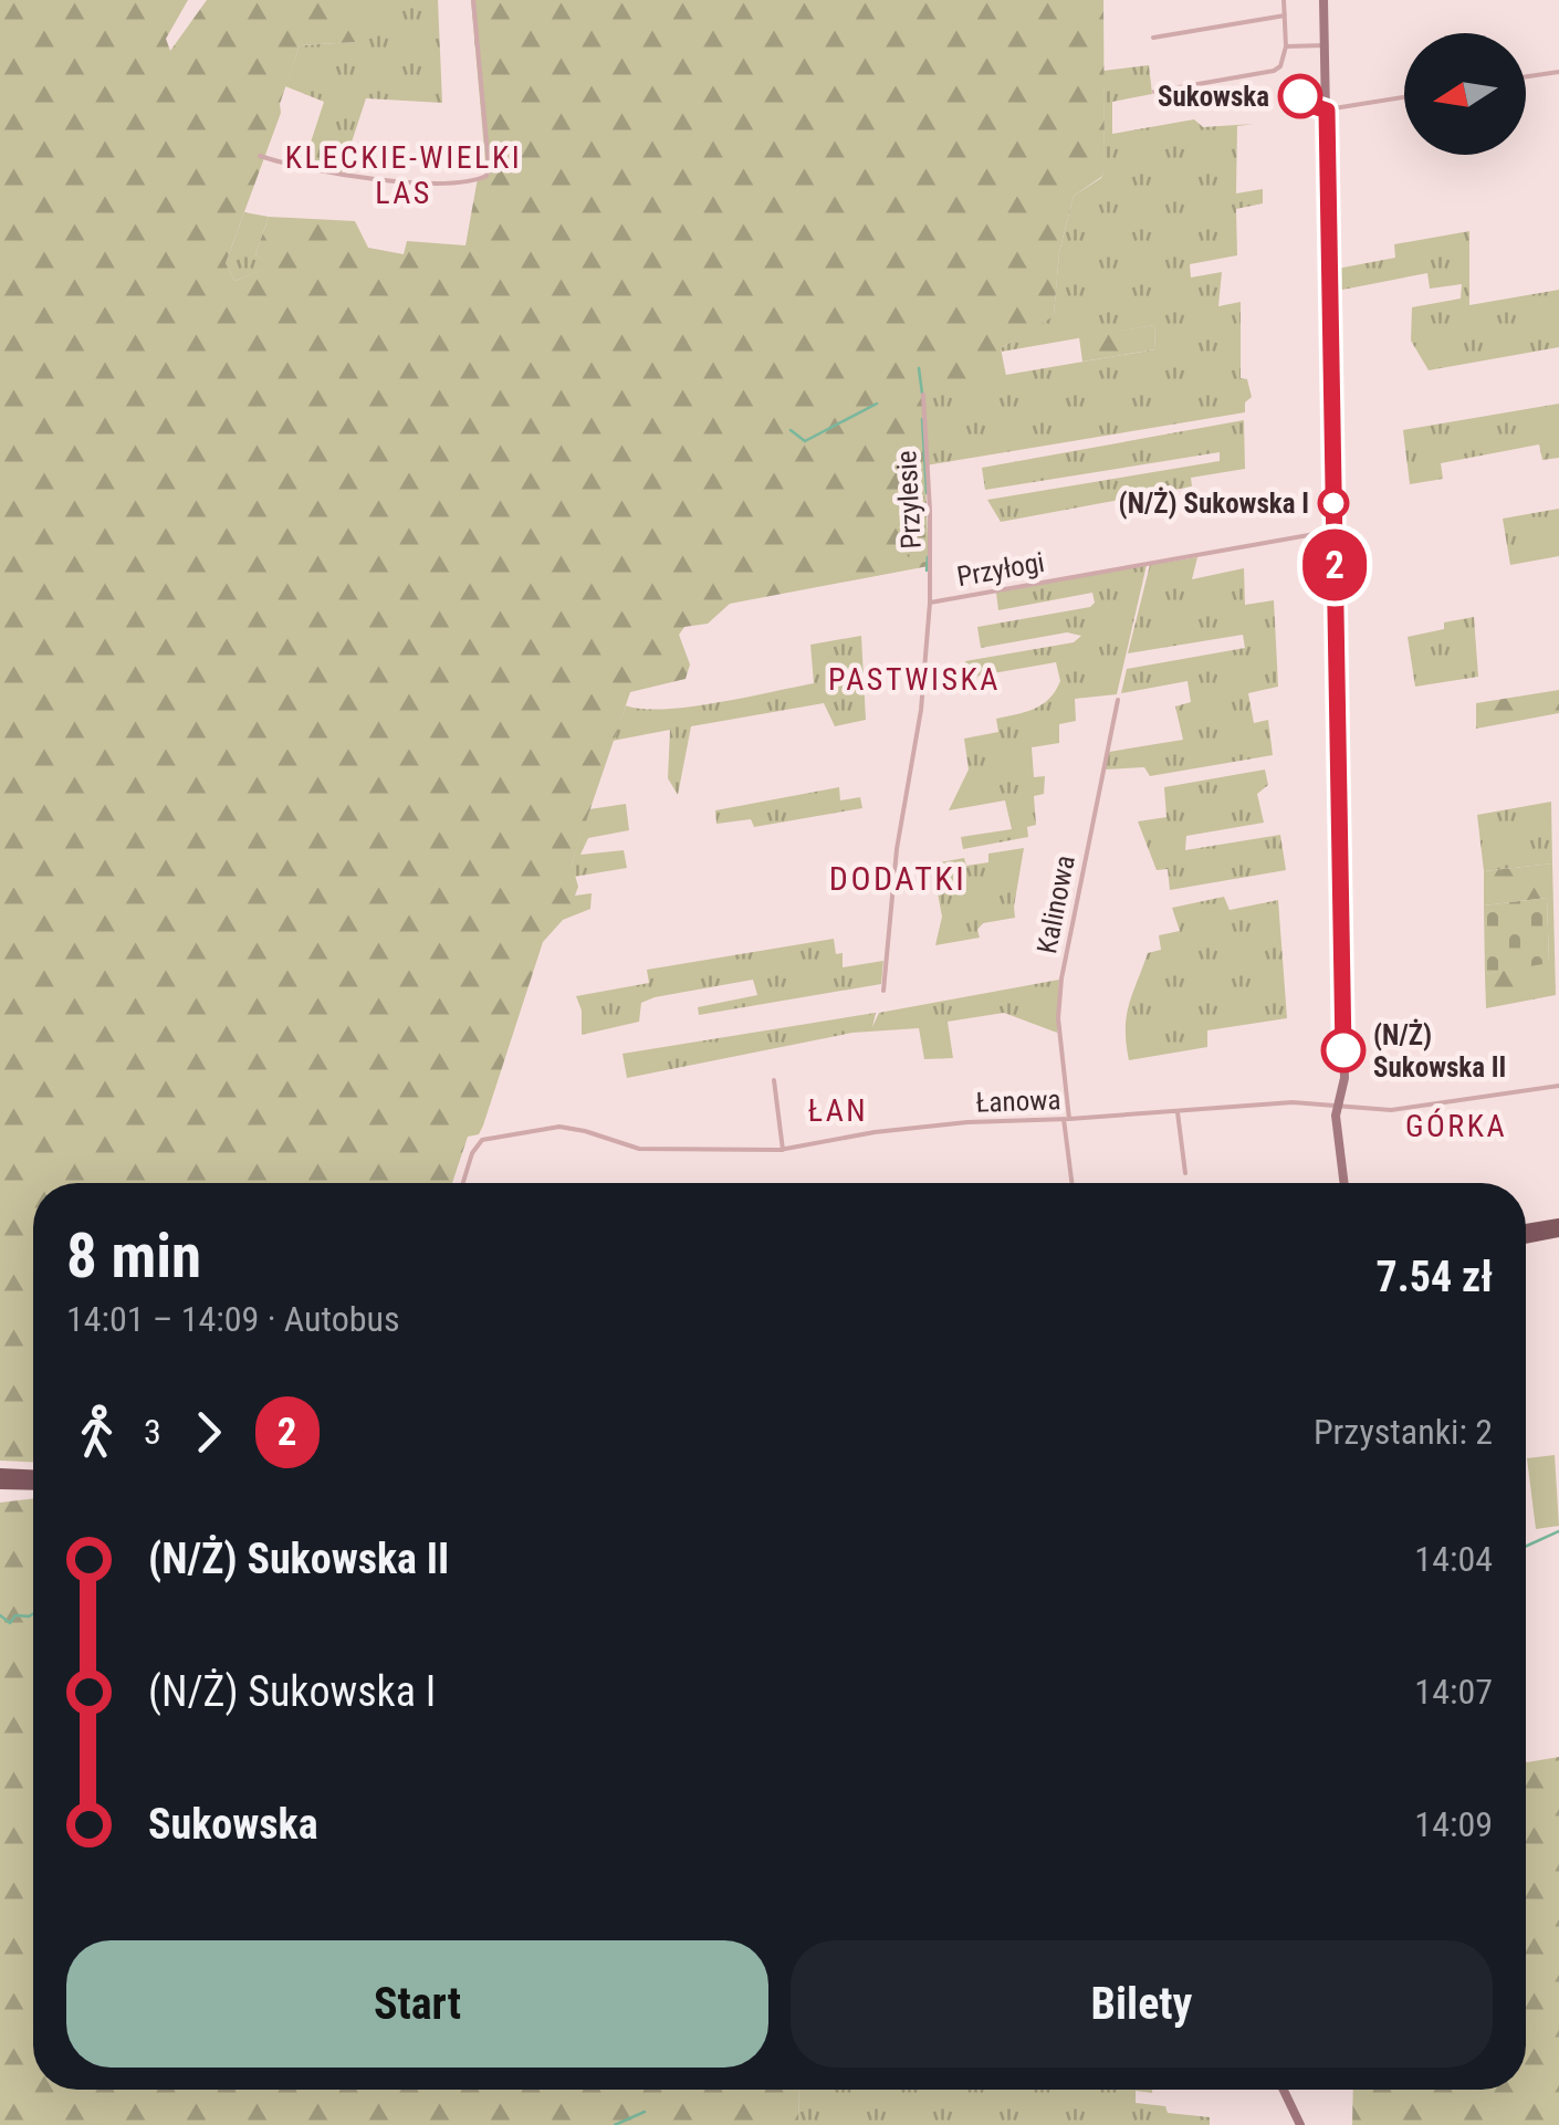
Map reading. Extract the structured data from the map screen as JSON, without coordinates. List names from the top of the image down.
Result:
{
  "streets": {
    "street": [
      "Przylesie",
      "Przyłogi",
      "Kalinowa",
      "Łanowa"
    ]
  },
  "crossings": [
    ["Przylesie", "Przyłogi"],
    ["Kalinowa", "Łanowa"]
  ],
  "districts": [
    "KLECKIE-WIELKI LAS",
    "PASTWISKA",
    "DODATKI",
    "ŁAN",
    "GÓRKA"
  ],
  "places": ["Sukowska", "(N/Ż) Sukowska I", "(N/Ż) Sukowska II"],
  "lines": ["bus line 2"],
  "north": "left",
  "page": {
    "on_map": "2",
    "heading": ["8 min", "14:01 – 14:09 · Autobus", "7.54 zł"],
    "legs": ["3", "2", "Przystanki: 2"],
    "list": [
      {
        "name": "(N/Ż) Sukowska II",
        "value": "14:04"
      },
      {
        "name": "(N/Ż) Sukowska I",
        "value": "14:07"
      },
      {
        "name": "Sukowska",
        "value": "14:09"
      }
    ],
    "buttons": ["Start", "Bilety"]
  }
}
